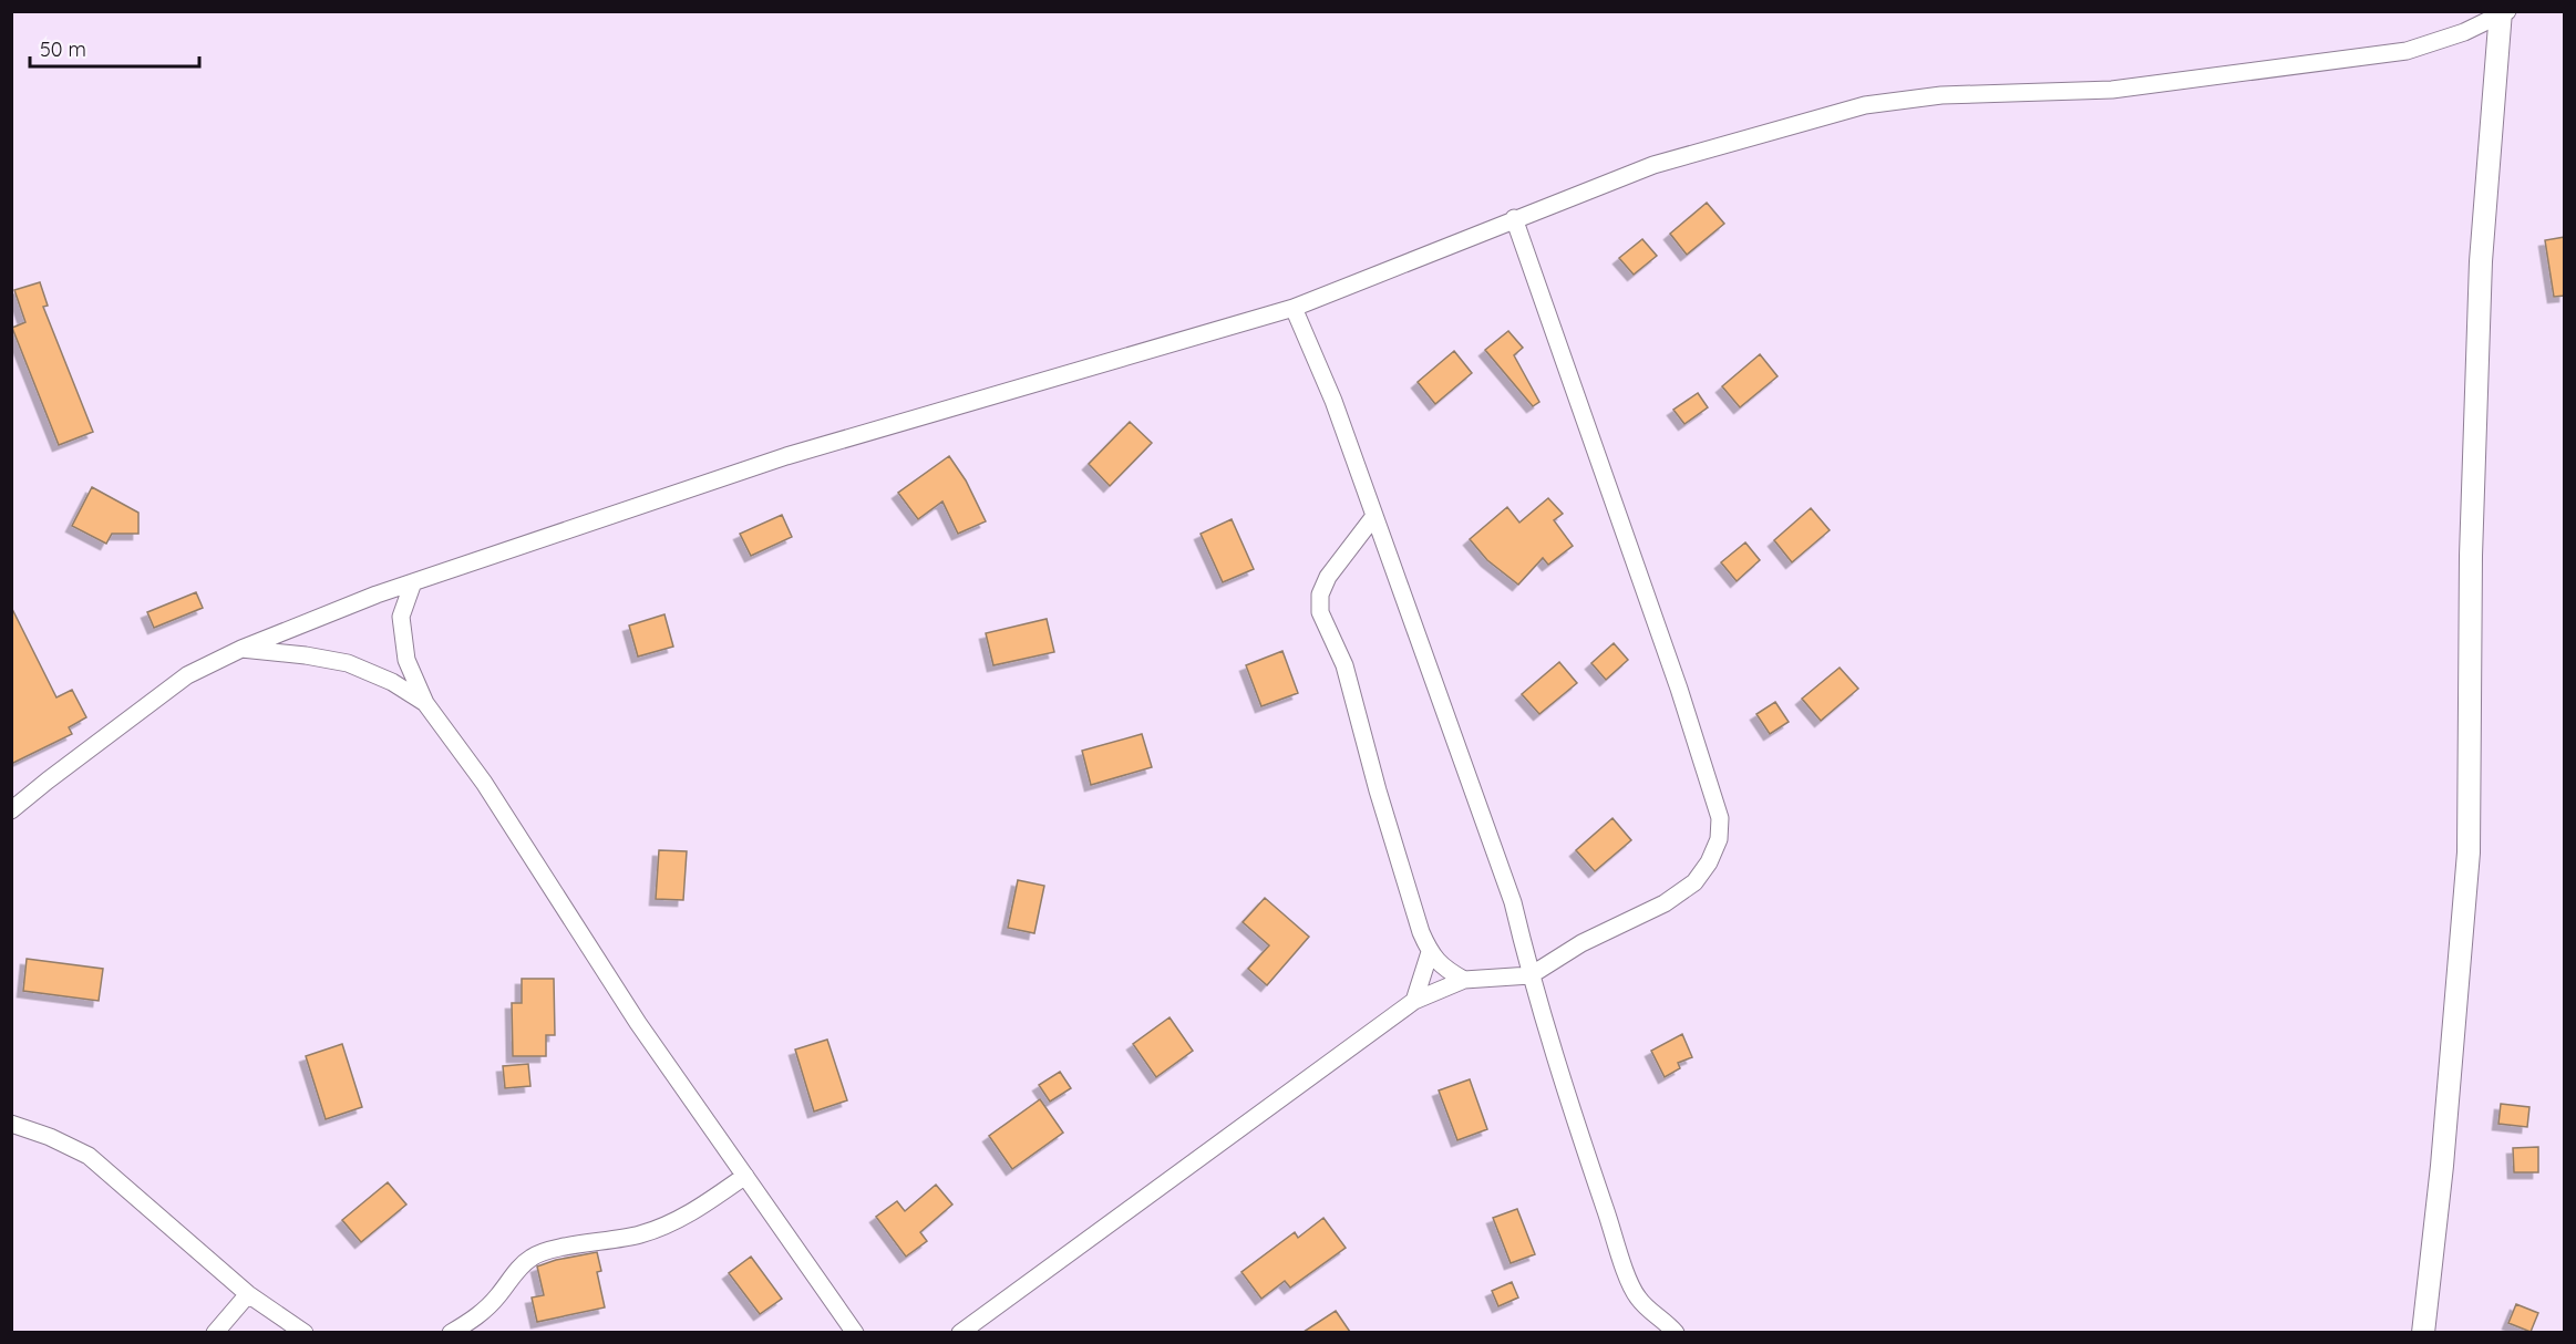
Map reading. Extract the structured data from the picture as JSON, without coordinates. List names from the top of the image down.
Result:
{
  "scale_bar": "50 m"
}
